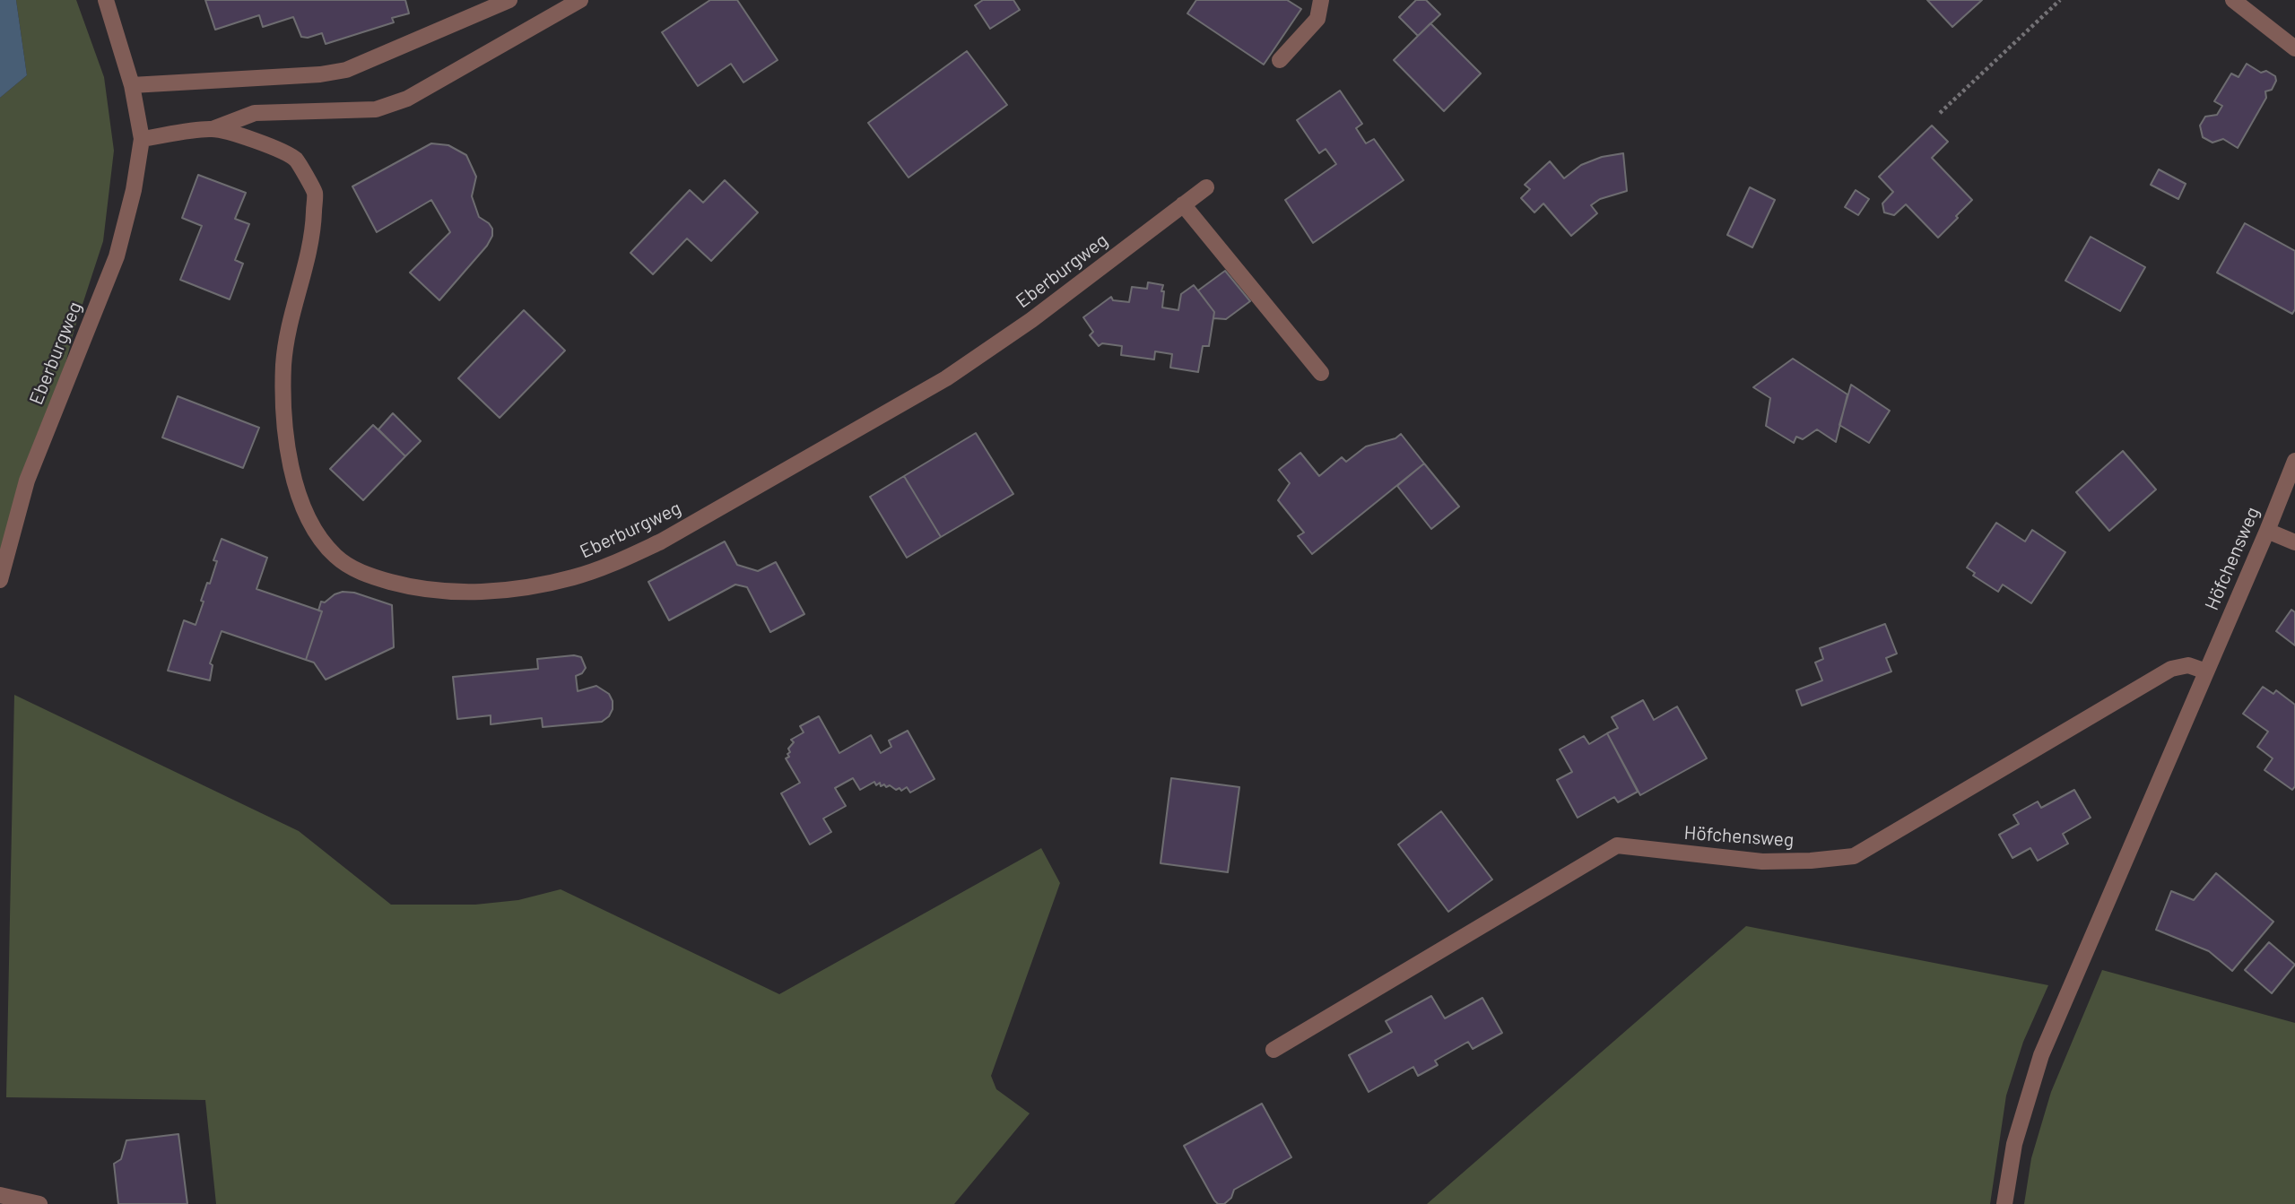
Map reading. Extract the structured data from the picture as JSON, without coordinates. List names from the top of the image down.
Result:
{
  "streets": {
    "street": ["Eberburgweg", "Höfchensweg"]
  }
}
